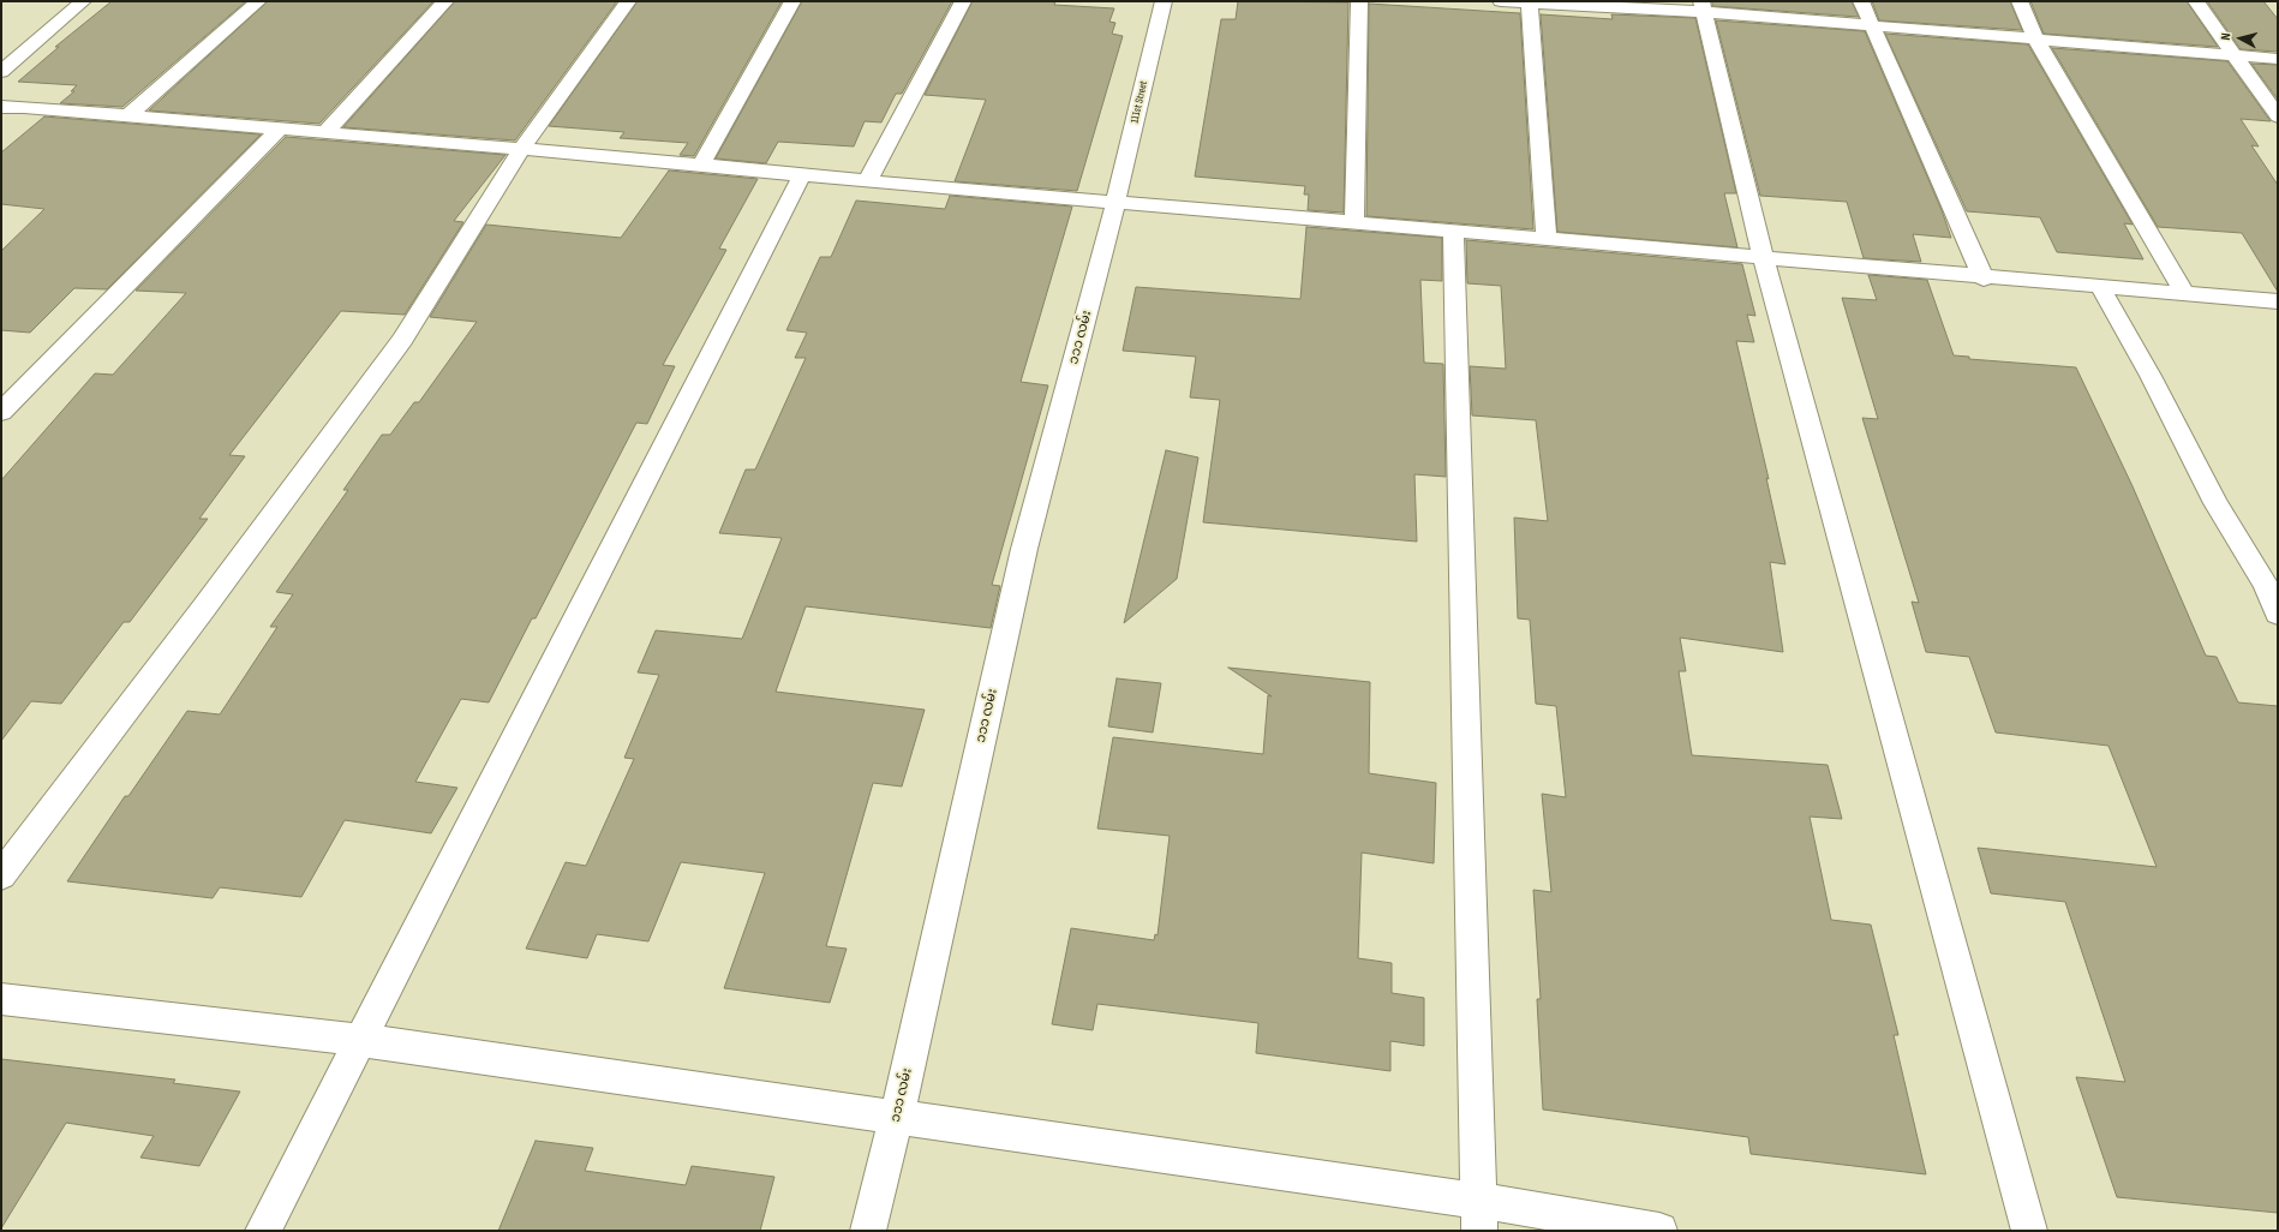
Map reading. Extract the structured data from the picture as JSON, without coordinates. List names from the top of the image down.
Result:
{
  "streets": {
    "street": ["111st Street", "၁၁၁ လမ်း"]
  },
  "crossings": [
    ["111st Street", "၁၁၁ လမ်း"]
  ],
  "north": "left"
}
